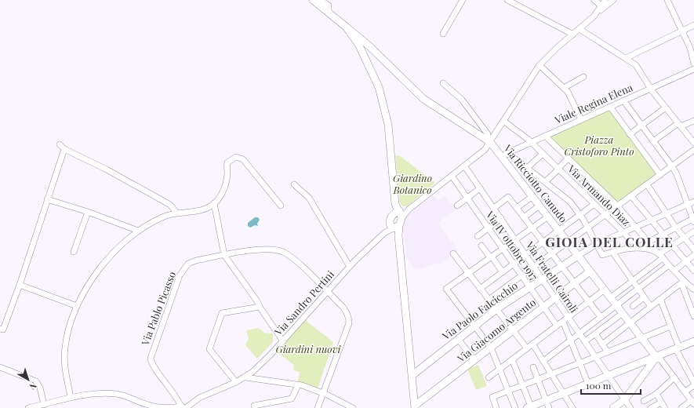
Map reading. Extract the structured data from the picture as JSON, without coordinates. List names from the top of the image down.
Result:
{
  "streets": {
    "main road": ["Via Ricciotto Canudo", "Via Paolo Falcicchio", "Via Giacomo Argento"],
    "street": [
      "Viale Regina Elena",
      "Via Armando Diaz",
      "Via IV ottobre 1917",
      "Via Fratelli Cairoli",
      "Via Sandro Pertini",
      "Via Pablo Picasso"
    ]
  },
  "crossings": [
    ["Viale Regina Elena", "Via Ricciotto Canudo"],
    ["Viale Regina Elena", "Via Armando Diaz"],
    ["Via Ricciotto Canudo", "Via Paolo Falcicchio"],
    ["Via Ricciotto Canudo", "Via Giacomo Argento"],
    ["Via IV ottobre 1917", "Via Paolo Falcicchio"],
    ["Via IV ottobre 1917", "Via Giacomo Argento"],
    ["Via Fratelli Cairoli", "Via Paolo Falcicchio"],
    ["Via Fratelli Cairoli", "Via Giacomo Argento"],
    ["Via Sandro Pertini", "Via Pablo Picasso"]
  ],
  "districts": ["GIOIA DEL COLLE"],
  "parks": ["Piazza Cristoforo Pinto", "Giardino Botanico", "Giardini nuovi"],
  "scale_bar": "100 m",
  "north": "bottom right"
}
